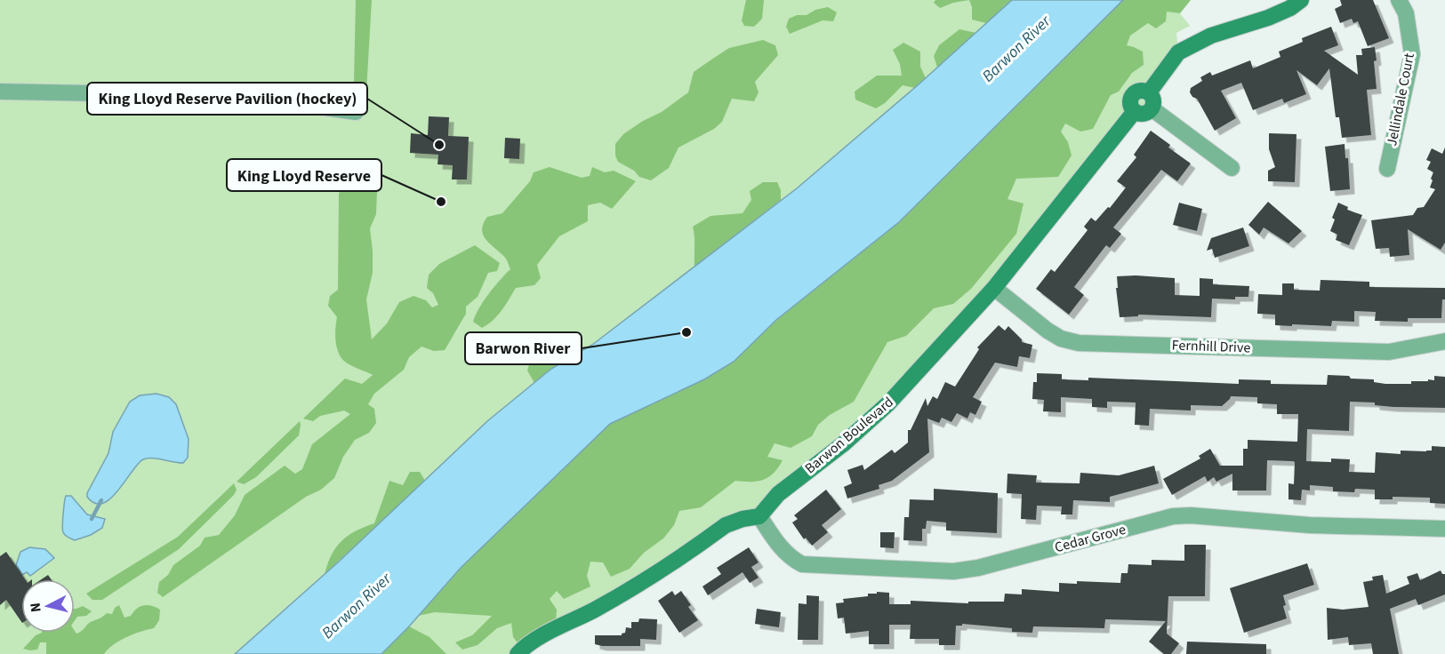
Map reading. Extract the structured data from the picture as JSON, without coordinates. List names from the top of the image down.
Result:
{
  "streets": {
    "street": [
      "Jellindale Court",
      "Fernhill Drive",
      "Barwon Boulevard",
      "Cedar Grove"
    ]
  },
  "crossings": [
    ["Fernhill Drive", "Barwon Boulevard"],
    ["Barwon Boulevard", "Cedar Grove"]
  ],
  "water": ["Barwon River"],
  "places": ["King Lloyd Reserve Pavilion (hockey)", "King Lloyd Reserve", "Barwon River"],
  "north": "left"
}
